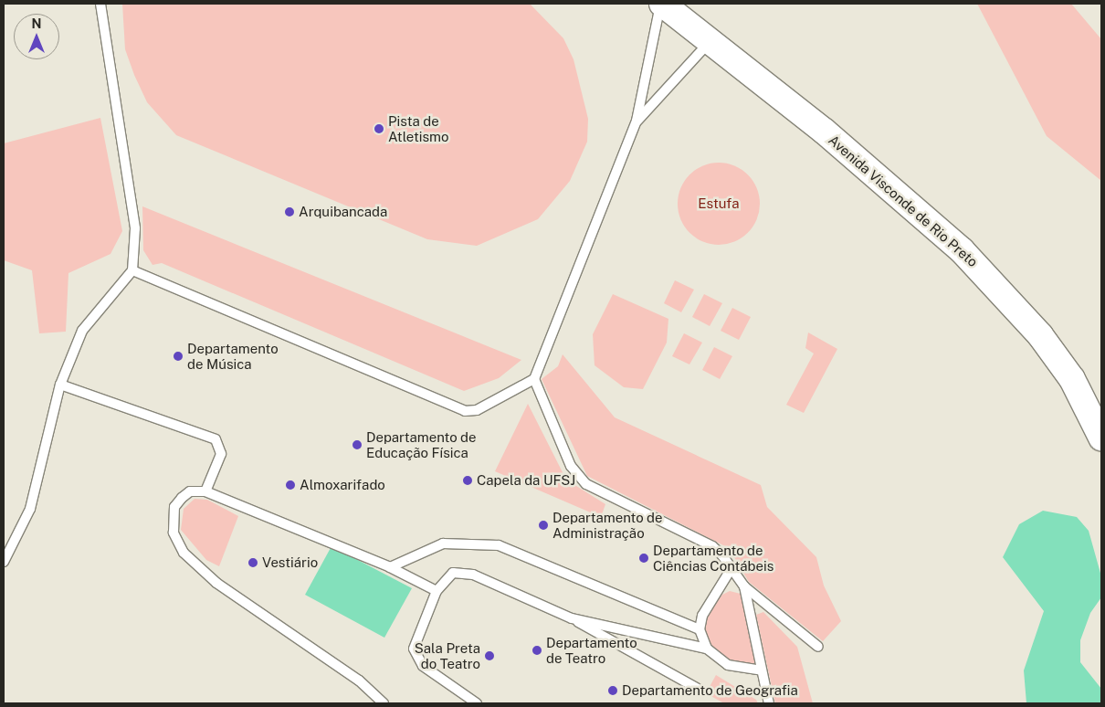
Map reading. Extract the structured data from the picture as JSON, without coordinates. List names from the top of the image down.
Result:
{
  "streets": {
    "highway": ["Avenida Visconde de Rio Preto"]
  },
  "parks": ["Estufa"],
  "places": [
    "Pista de Atletismo",
    "Arquibancada",
    "Departamento de Música",
    "Departamento de Educação Física",
    "Capela da UFSJ",
    "Almoxarifado",
    "Departamento de Administração",
    "Departamento de Ciências Contábeis",
    "Vestiário",
    "Departamento de Teatro",
    "Sala Preta do Teatro",
    "Departamento de Geografia"
  ],
  "north": "top"
}
